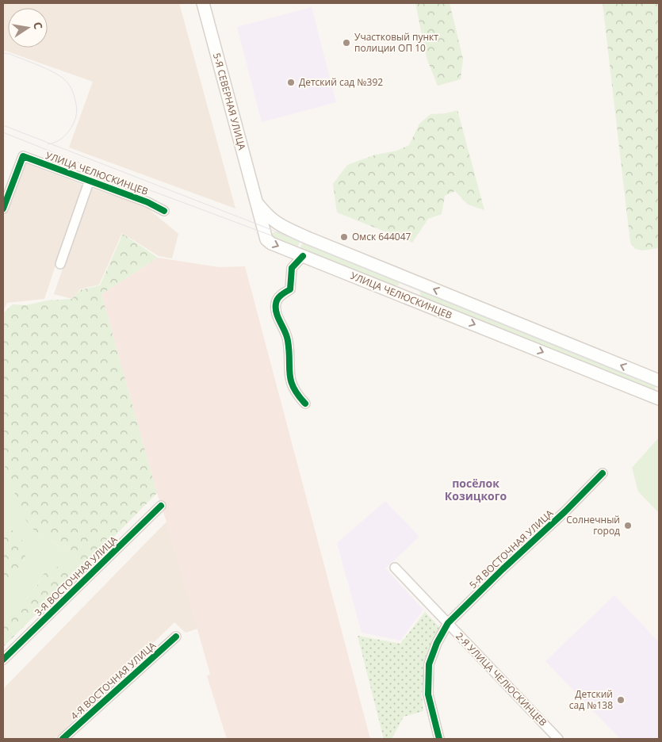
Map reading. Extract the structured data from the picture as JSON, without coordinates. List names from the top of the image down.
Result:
{
  "streets": {
    "main road": ["5-Я СЕВЕРНАЯ УЛИЦА", "УЛИЦА ЧЕЛЮСКИНЦЕВ"],
    "street": [
      "5-Я ВОСТОЧНАЯ УЛИЦА",
      "3-Я ВОСТОЧНАЯ УЛИЦА",
      "2-Я УЛИЦА ЧЕЛЮСКИНЦЕВ",
      "4-Я ВОСТОЧНАЯ УЛИЦА"
    ]
  },
  "crossings": [
    ["5-Я СЕВЕРНАЯ УЛИЦА", "УЛИЦА ЧЕЛЮСКИНЦЕВ"],
    ["5-Я ВОСТОЧНАЯ УЛИЦА", "2-Я УЛИЦА ЧЕЛЮСКИНЦЕВ"]
  ],
  "districts": ["посёлок Козицкого"],
  "places": [
    "Участковый пункт полиции ОП 10",
    "Детский сад №392",
    "Омск 644047",
    "Солнечный город",
    "Детский сад №138"
  ],
  "north": "right"
}
